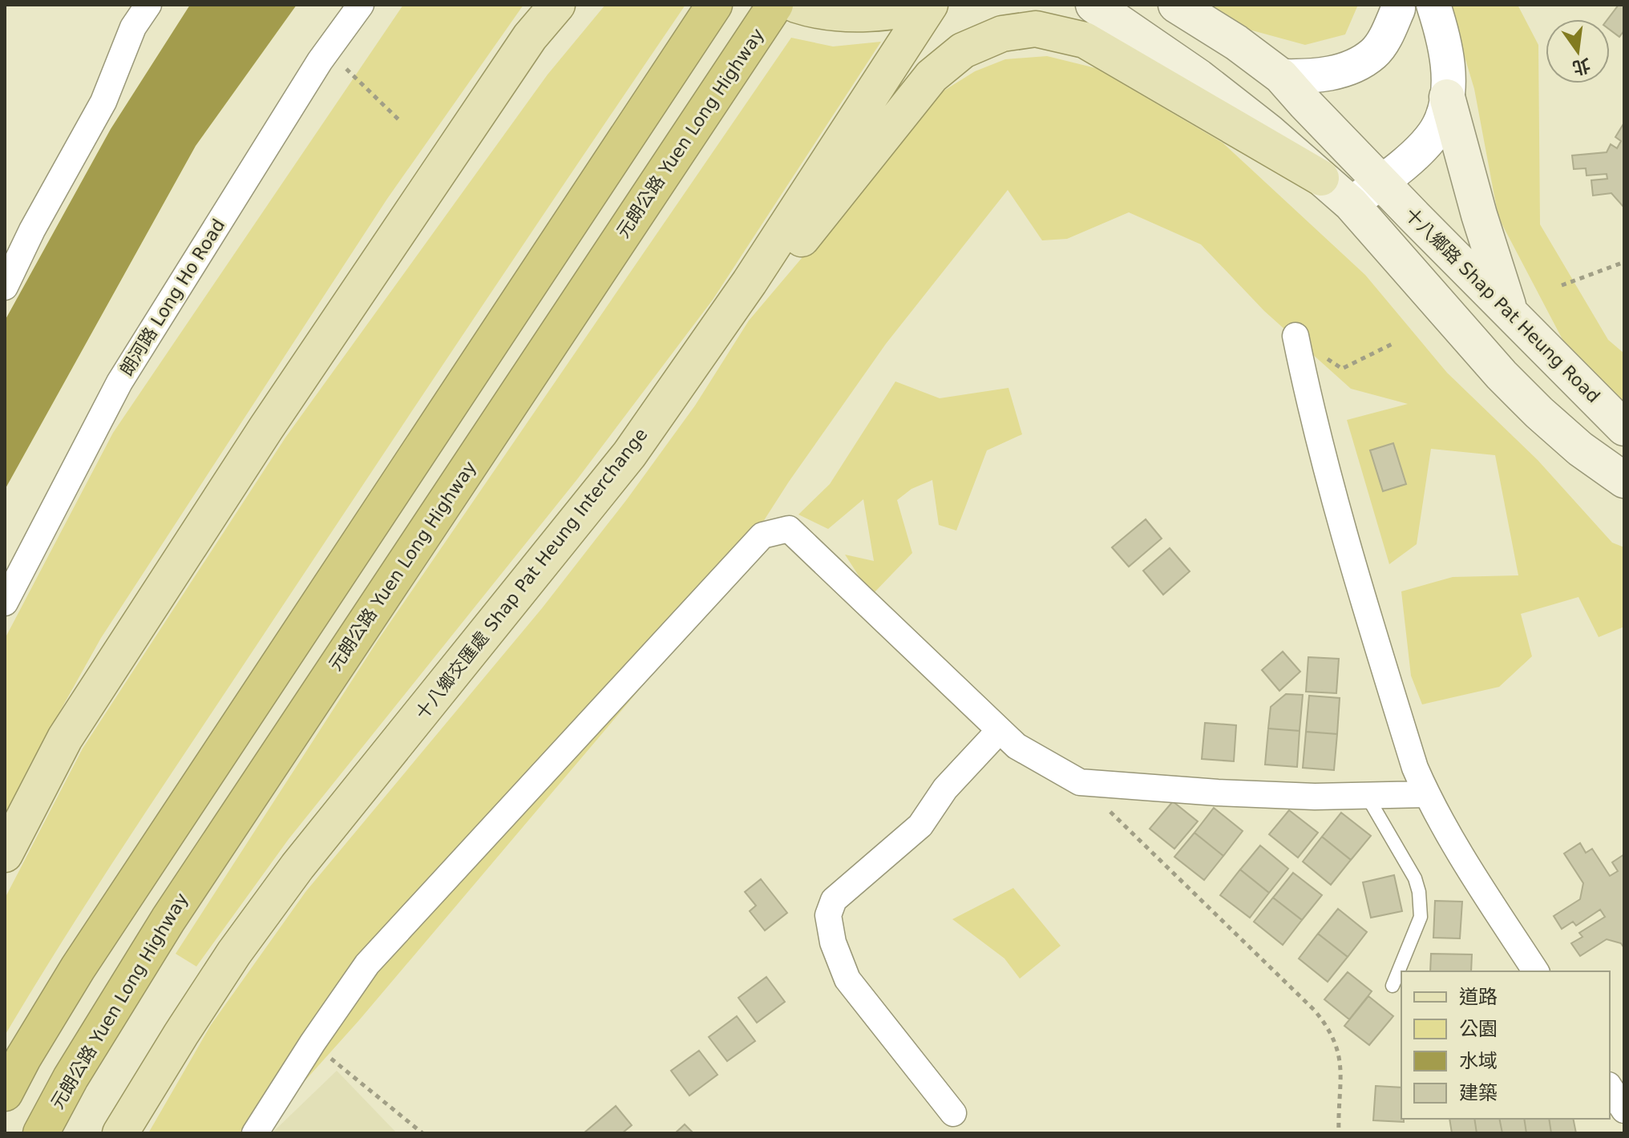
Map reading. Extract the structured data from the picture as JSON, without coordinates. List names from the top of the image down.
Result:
{
  "streets": {
    "highway": ["元朗公路 Yuen Long Highway"],
    "main road": ["十八鄉路 Shap Pat Heung Road", "十八鄉交匯處 Shap Pat Heung Interchange"],
    "street": ["朗河路 Long Ho Road"]
  },
  "legend": [
    "道路",
    "公園",
    "水域",
    "建築"
  ],
  "north": "bottom"
}
